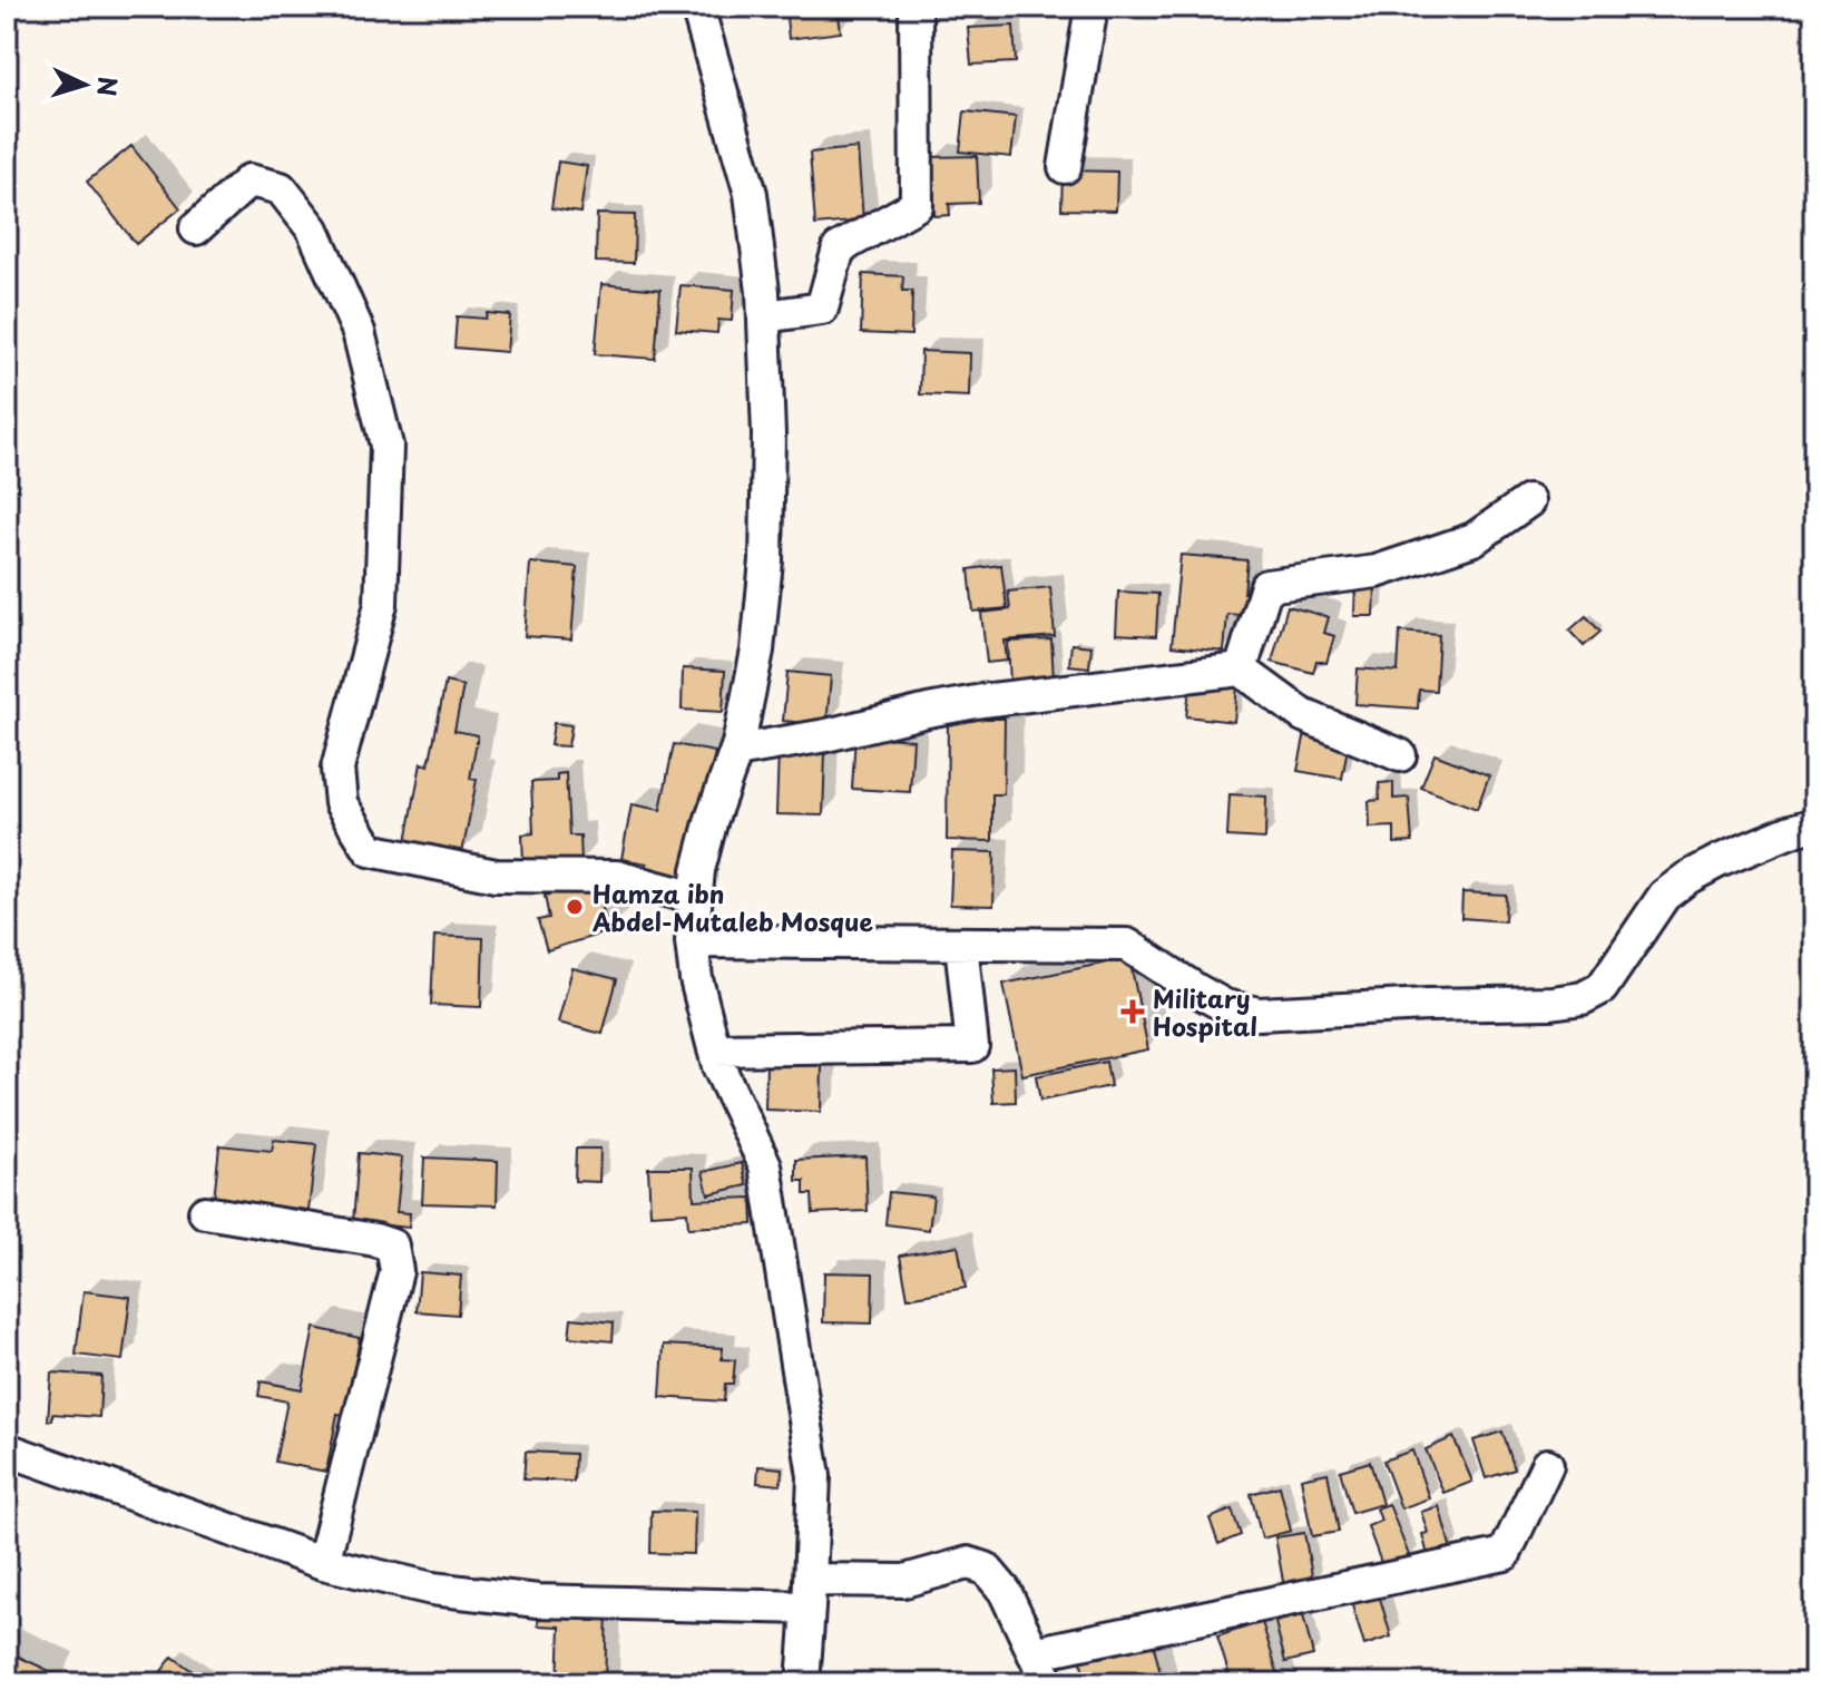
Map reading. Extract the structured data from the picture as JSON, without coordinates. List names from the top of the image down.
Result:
{
  "places": {
    "other": ["Hamza ibn Abdel-Mutaleb Mosque"],
    "health": ["Military Hospital"]
  },
  "north": "right"
}
